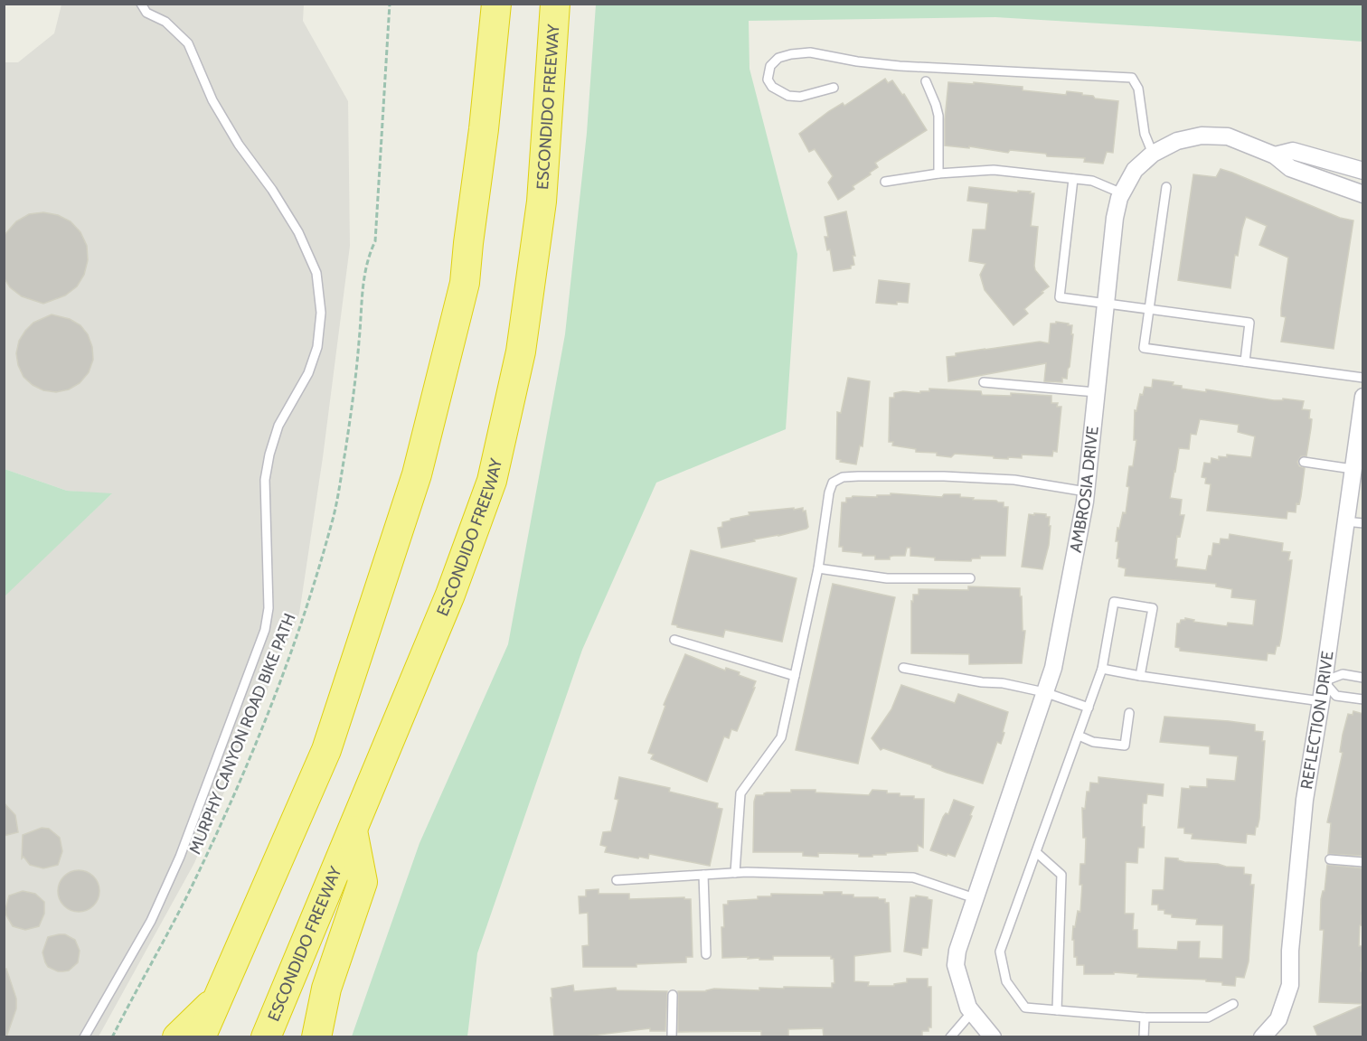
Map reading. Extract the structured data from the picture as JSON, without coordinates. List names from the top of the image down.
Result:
{
  "streets": {
    "highway": ["ESCONDIDO FREEWAY"],
    "street": ["AMBROSIA DRIVE", "REFLECTION DRIVE"],
    "path": ["MURPHY CANYON ROAD BIKE PATH"]
  }
}
